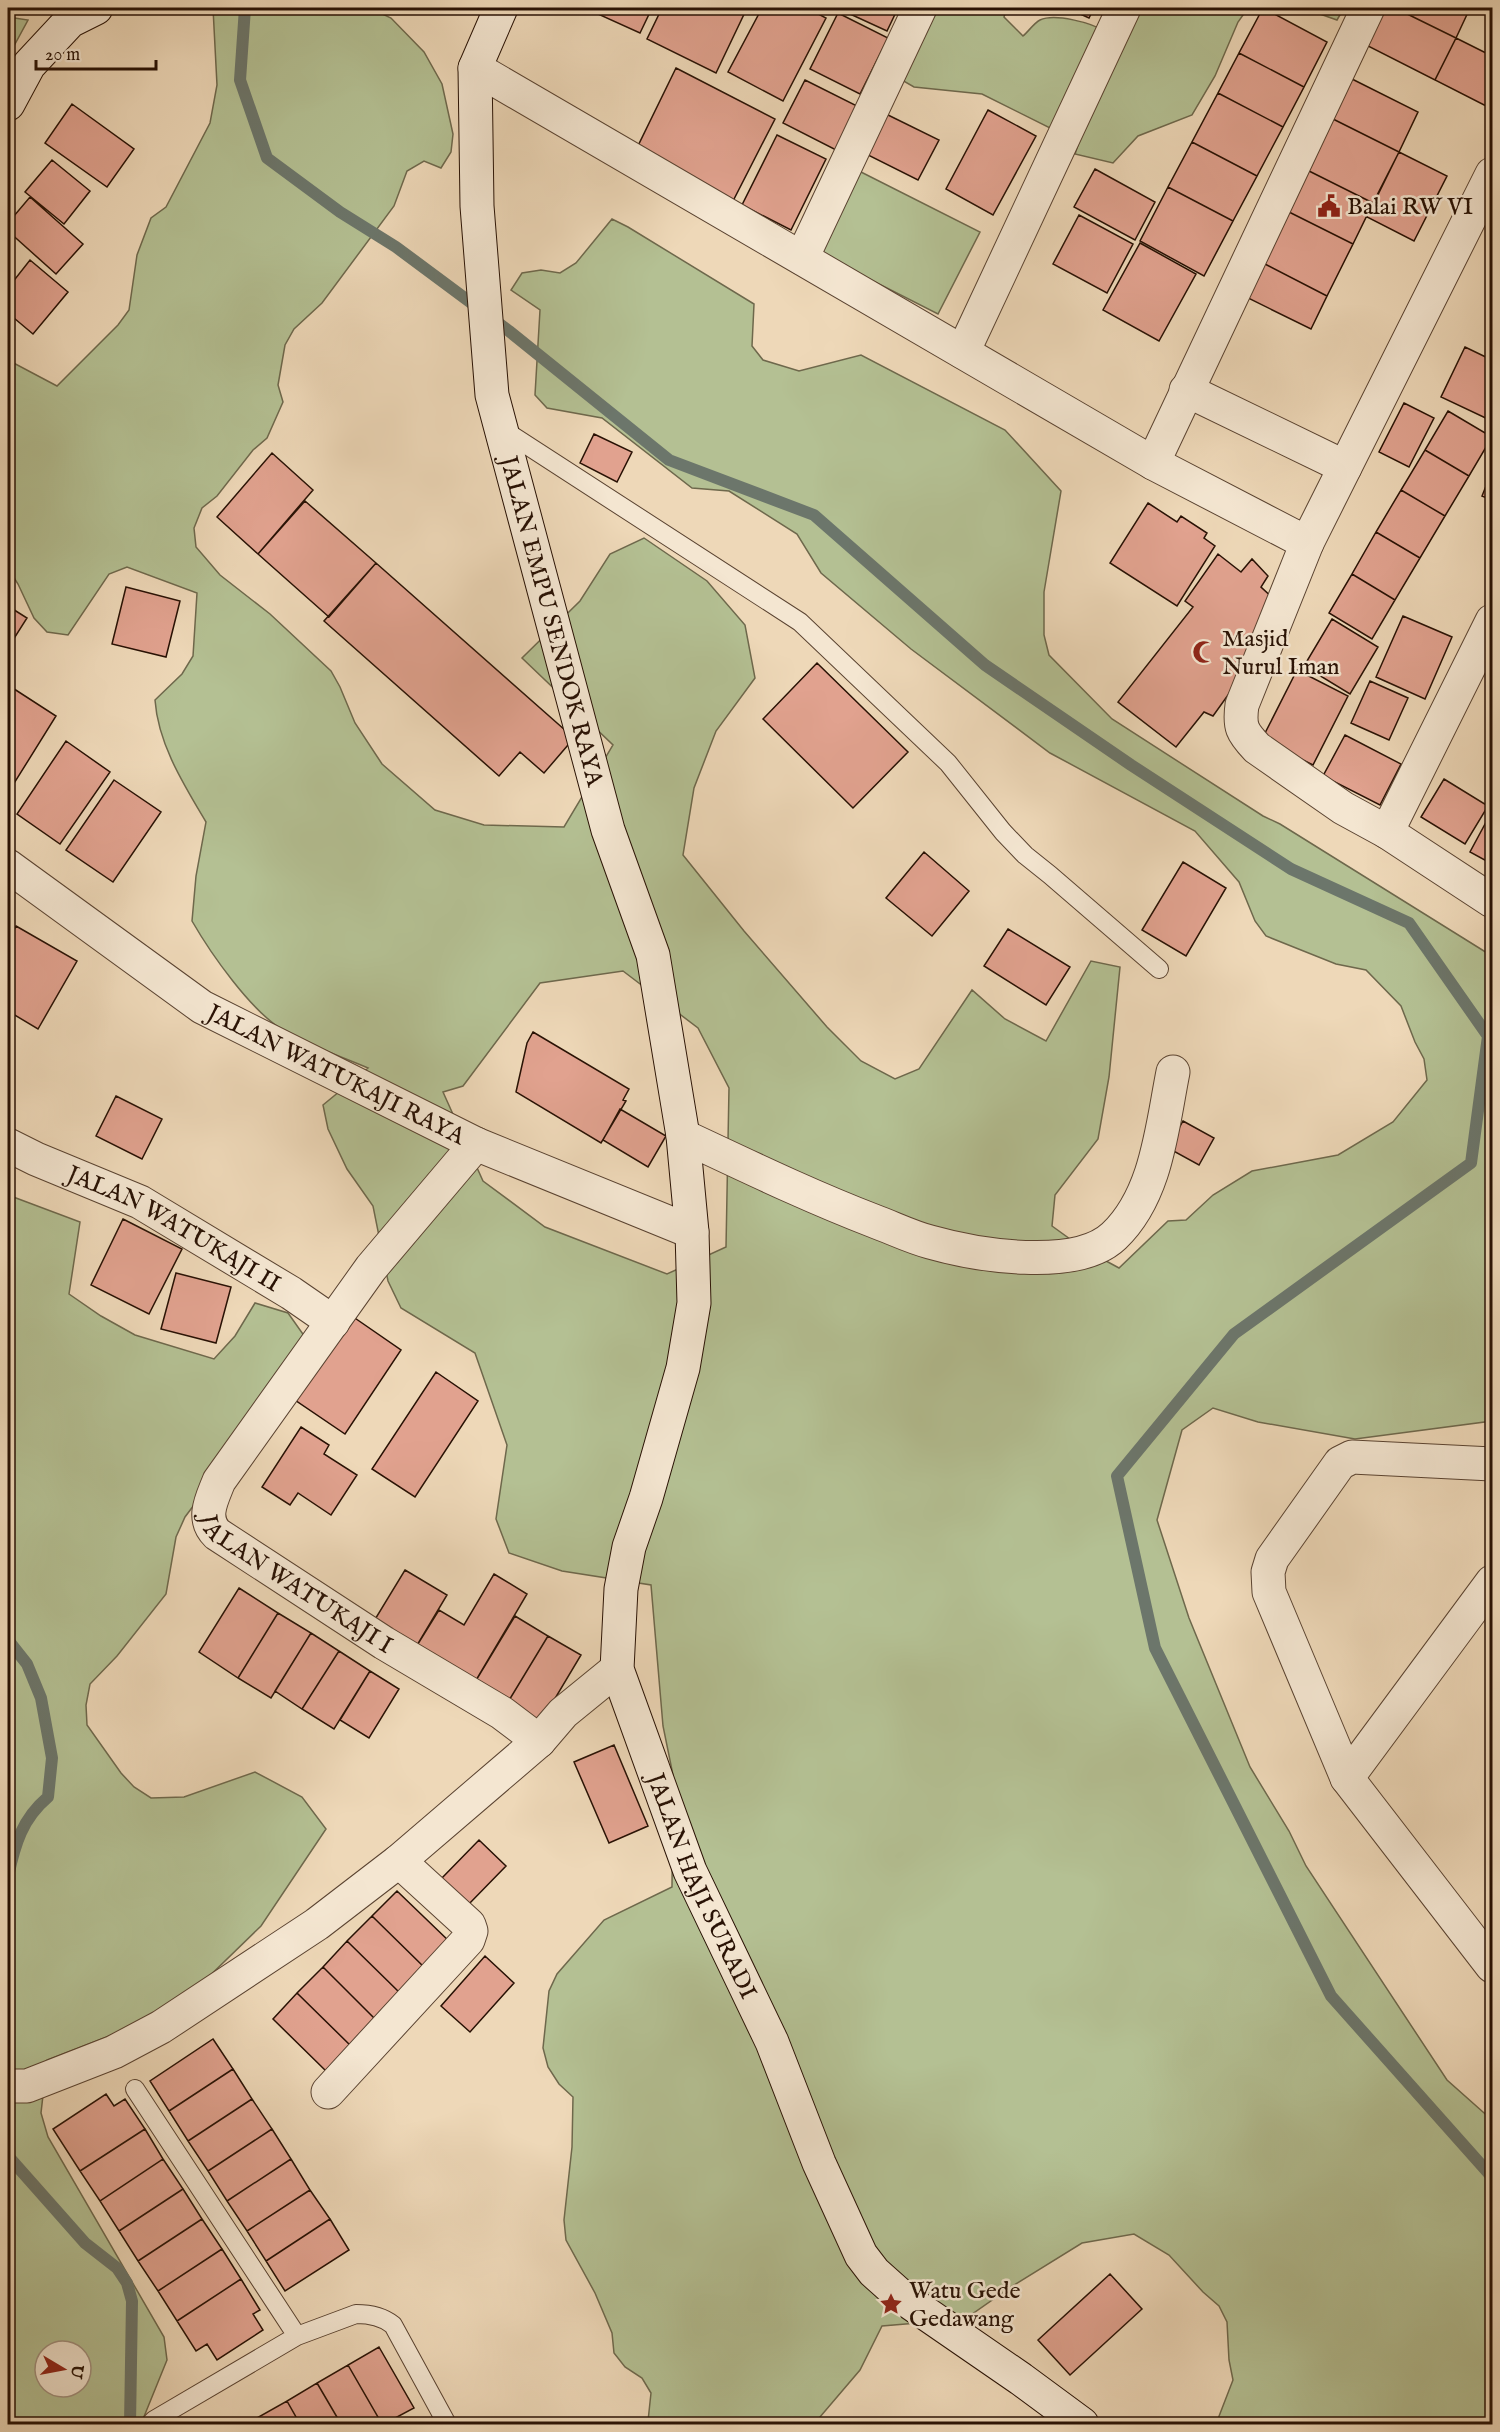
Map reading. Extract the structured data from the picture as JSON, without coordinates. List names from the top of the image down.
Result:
{
  "streets": {
    "street": [
      "JALAN EMPU SENDOK RAYA",
      "JALAN WATUKAJI RAYA",
      "JALAN WATUKAJI II",
      "JALAN WATUKAJI I",
      "JALAN HAJI SURADI"
    ]
  },
  "crossings": [
    ["JALAN EMPU SENDOK RAYA", "JALAN WATUKAJI RAYA"],
    ["JALAN EMPU SENDOK RAYA", "JALAN HAJI SURADI"],
    ["JALAN WATUKAJI RAYA", "JALAN WATUKAJI I"],
    ["JALAN WATUKAJI RAYA", "JALAN HAJI SURADI"],
    ["JALAN WATUKAJI II", "JALAN WATUKAJI I"]
  ],
  "places": {
    "public building": ["Balai RW VI"],
    "mosque": ["Masjid Nurul Iman"],
    "place": ["Watu Gede Gedawang"]
  },
  "scale_bar": "20 m",
  "north": "right"
}
